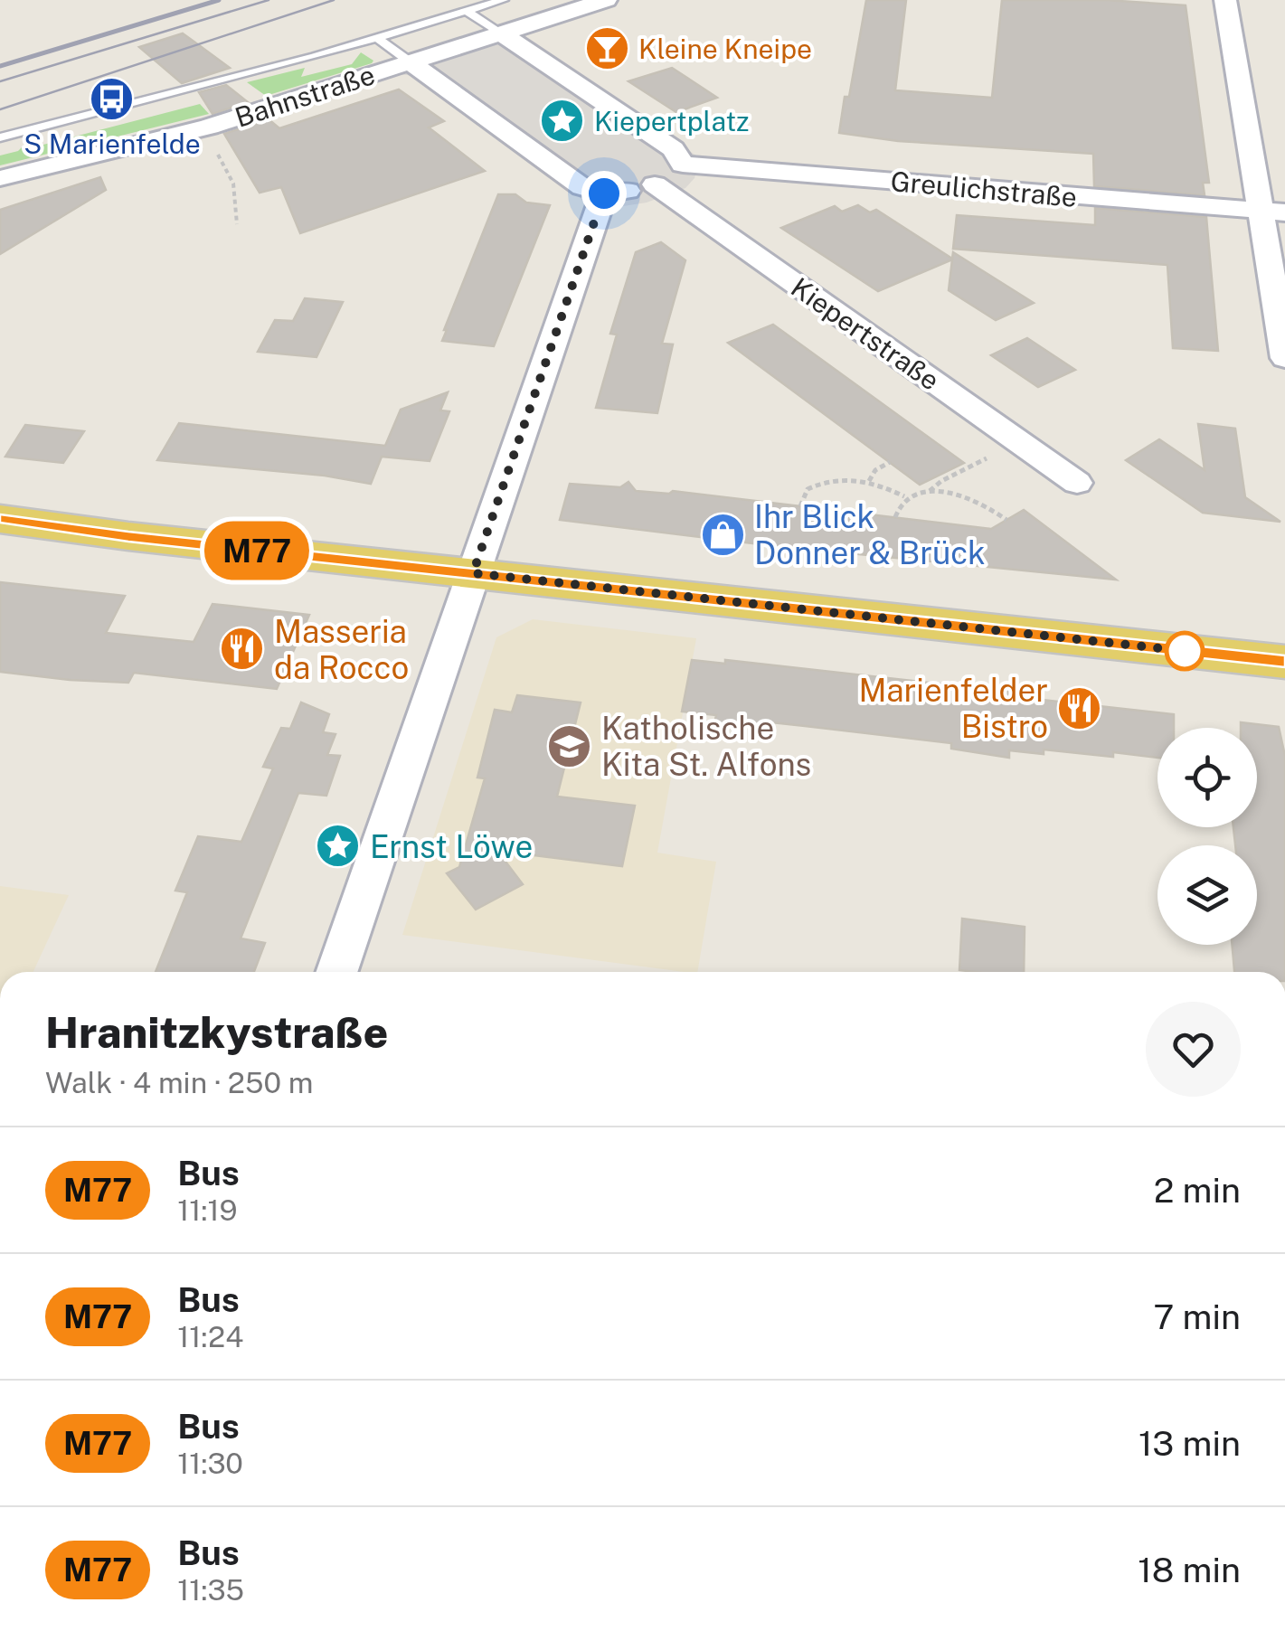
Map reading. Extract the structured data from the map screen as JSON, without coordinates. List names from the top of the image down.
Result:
{
  "streets": {
    "street": ["Bahnstraße", "Greulichstraße", "Kiepertstraße"]
  },
  "places": {
    "bar": ["Kleine Kneipe"],
    "bus stop": ["S Marienfelde"],
    "place": ["Kiepertplatz", "Ernst Löwe"],
    "shop": ["Ihr Blick Donner & Brück"],
    "restaurant": ["Masseria da Rocco", "Marienfelder Bistro"],
    "school or university": ["Katholische Kita St. Alfons"]
  },
  "lines": ["bus line M77"],
  "page": {
    "on_map": "M77",
    "heading": ["Hranitzkystraße", "Walk · 4 min · 250 m"],
    "list": [
      {
        "mark": "M77",
        "name": "Bus",
        "note": "11:19",
        "value": "2 min"
      },
      {
        "mark": "M77",
        "name": "Bus",
        "note": "11:24",
        "value": "7 min"
      },
      {
        "mark": "M77",
        "name": "Bus",
        "note": "11:30",
        "value": "13 min"
      },
      {
        "mark": "M77",
        "name": "Bus",
        "note": "11:35",
        "value": "18 min"
      }
    ]
  }
}
